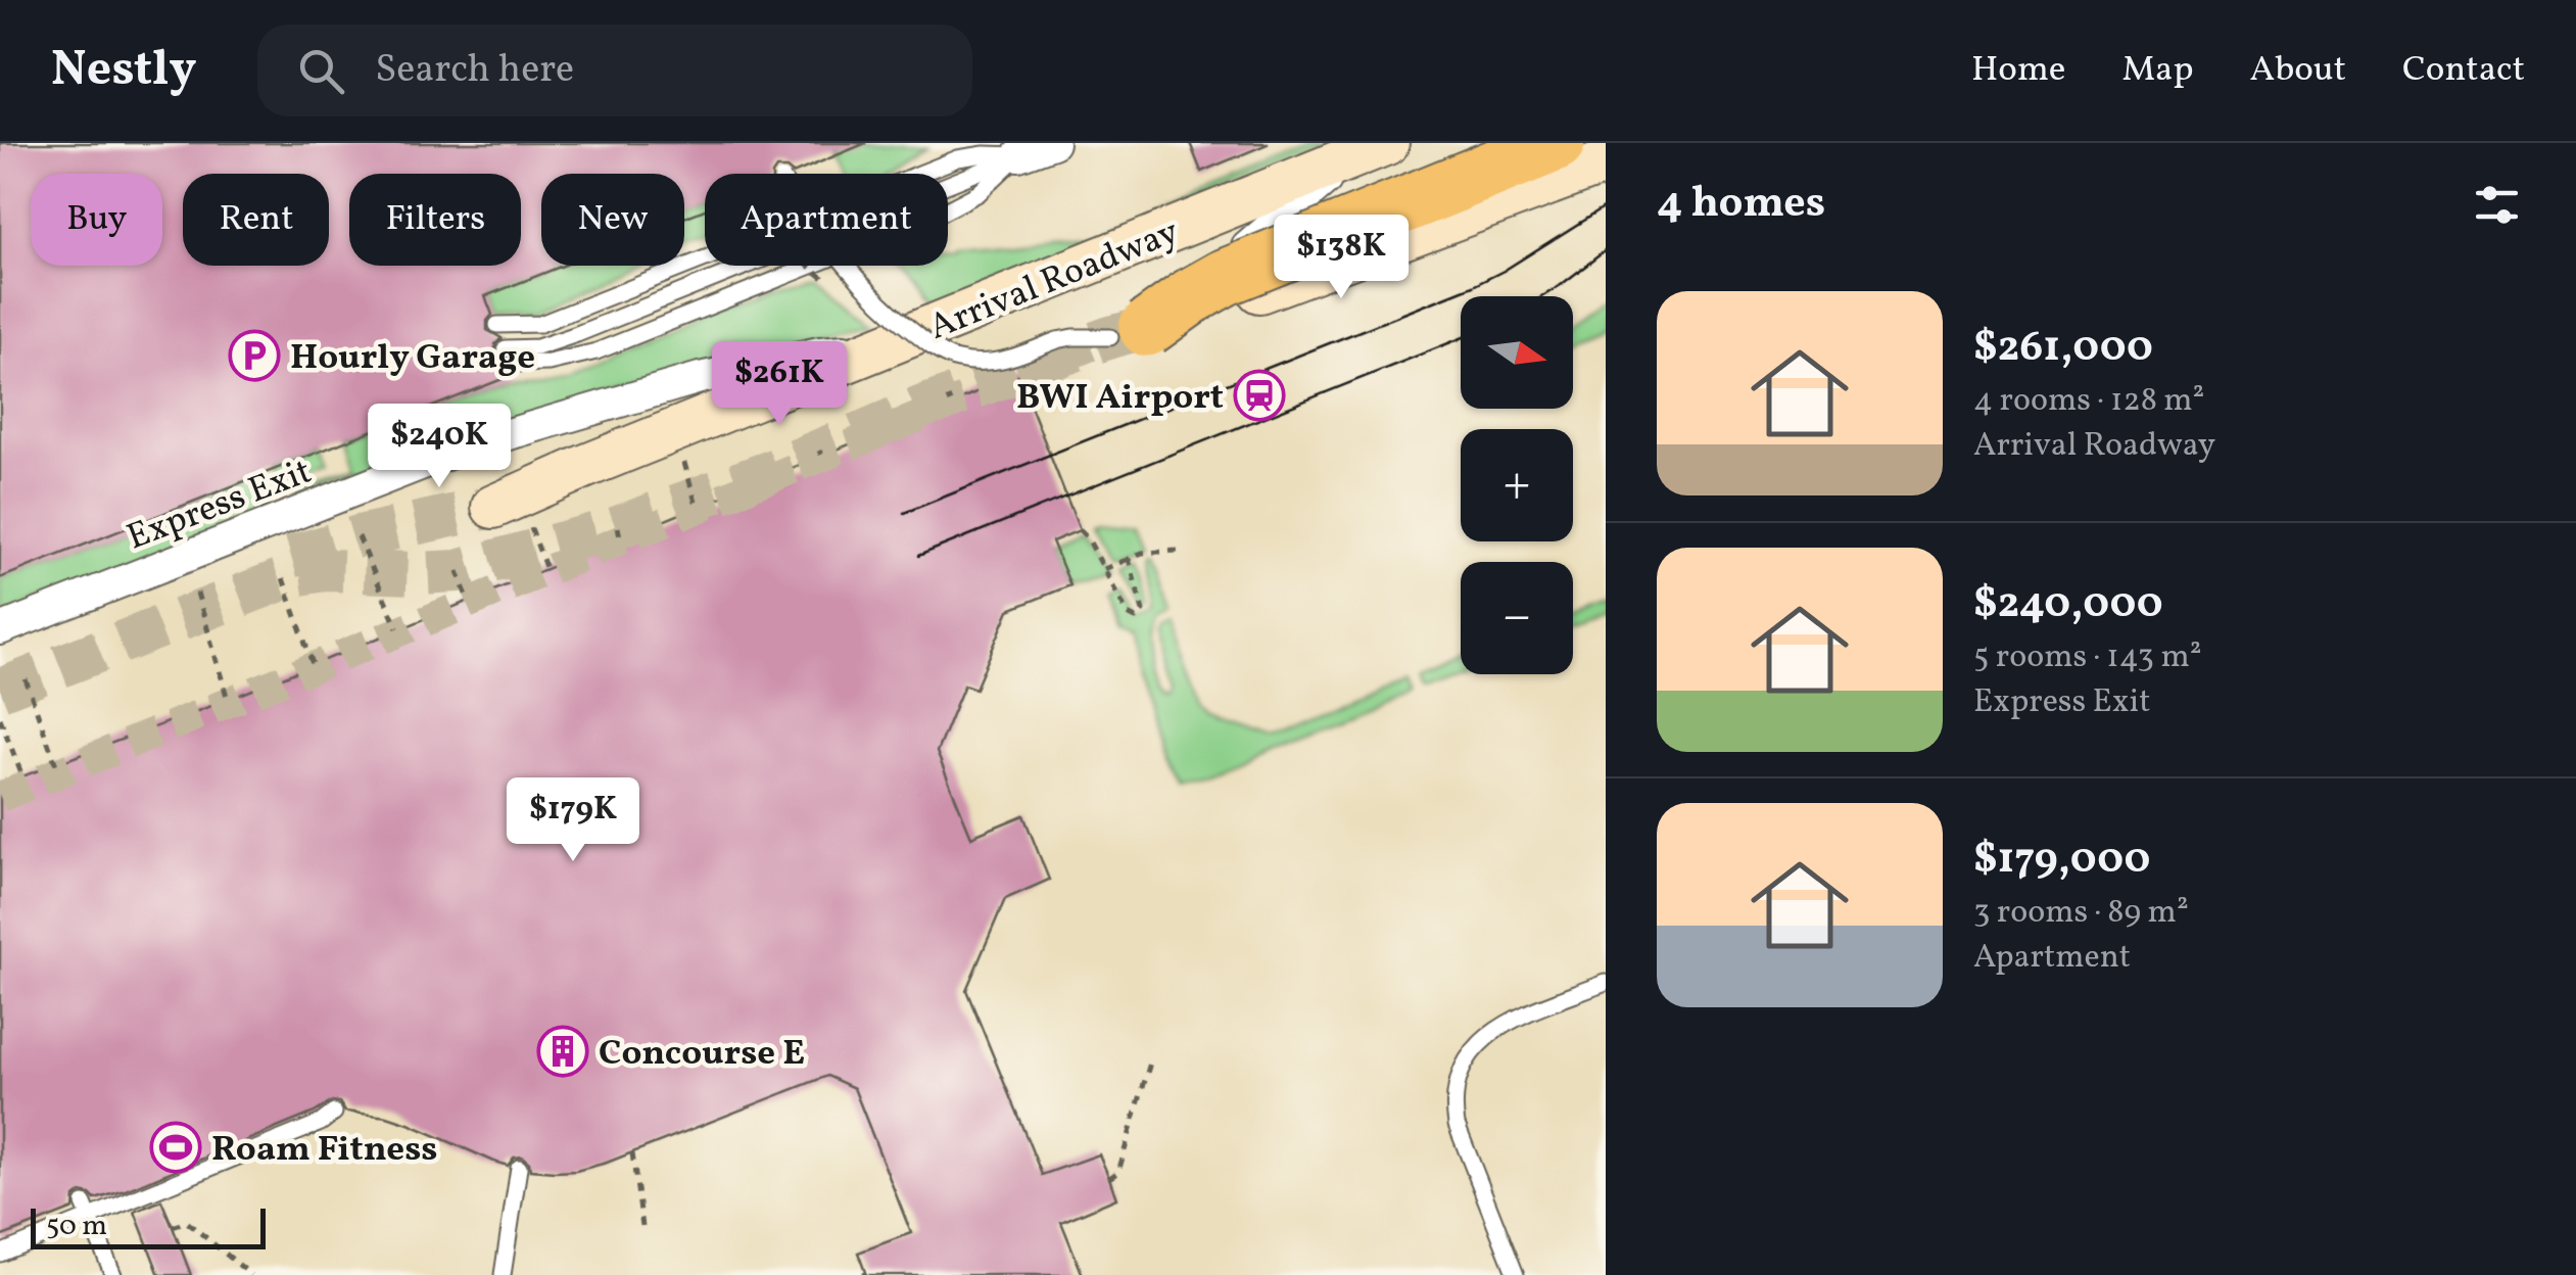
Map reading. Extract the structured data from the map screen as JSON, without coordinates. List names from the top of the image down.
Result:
{
  "streets": {
    "main road": ["Arrival Roadway"],
    "street": ["Express Exit"]
  },
  "crossings": [
    ["Arrival Roadway", "Express Exit"]
  ],
  "places": {
    "parking": ["Hourly Garage"],
    "station": ["BWI Airport"],
    "building": ["Concourse E"],
    "sports": ["Roam Fitness"]
  },
  "scale_bar": "50 m",
  "north": "right",
  "page": {
    "header": "Nestly",
    "search": "Search here",
    "nav": [
      "Home",
      "Map",
      "About",
      "Contact"
    ],
    "heading": "4 homes",
    "chip": [
      "Buy",
      "Rent",
      "Filters",
      "New",
      "Apartment"
    ],
    "price": [
      "$138K",
      "$261K",
      "$240K",
      "$179K"
    ],
    "list": [
      {
        "name": "$261,000",
        "note": "4 rooms · 128 m² · Arrival Roadway"
      },
      {
        "name": "$240,000",
        "note": "5 rooms · 143 m² · Express Exit"
      },
      {
        "name": "$179,000",
        "note": "3 rooms · 89 m² · Apartment"
      }
    ],
    "map_buttons": ["+", "−"],
    "scale": "50 m"
  }
}
